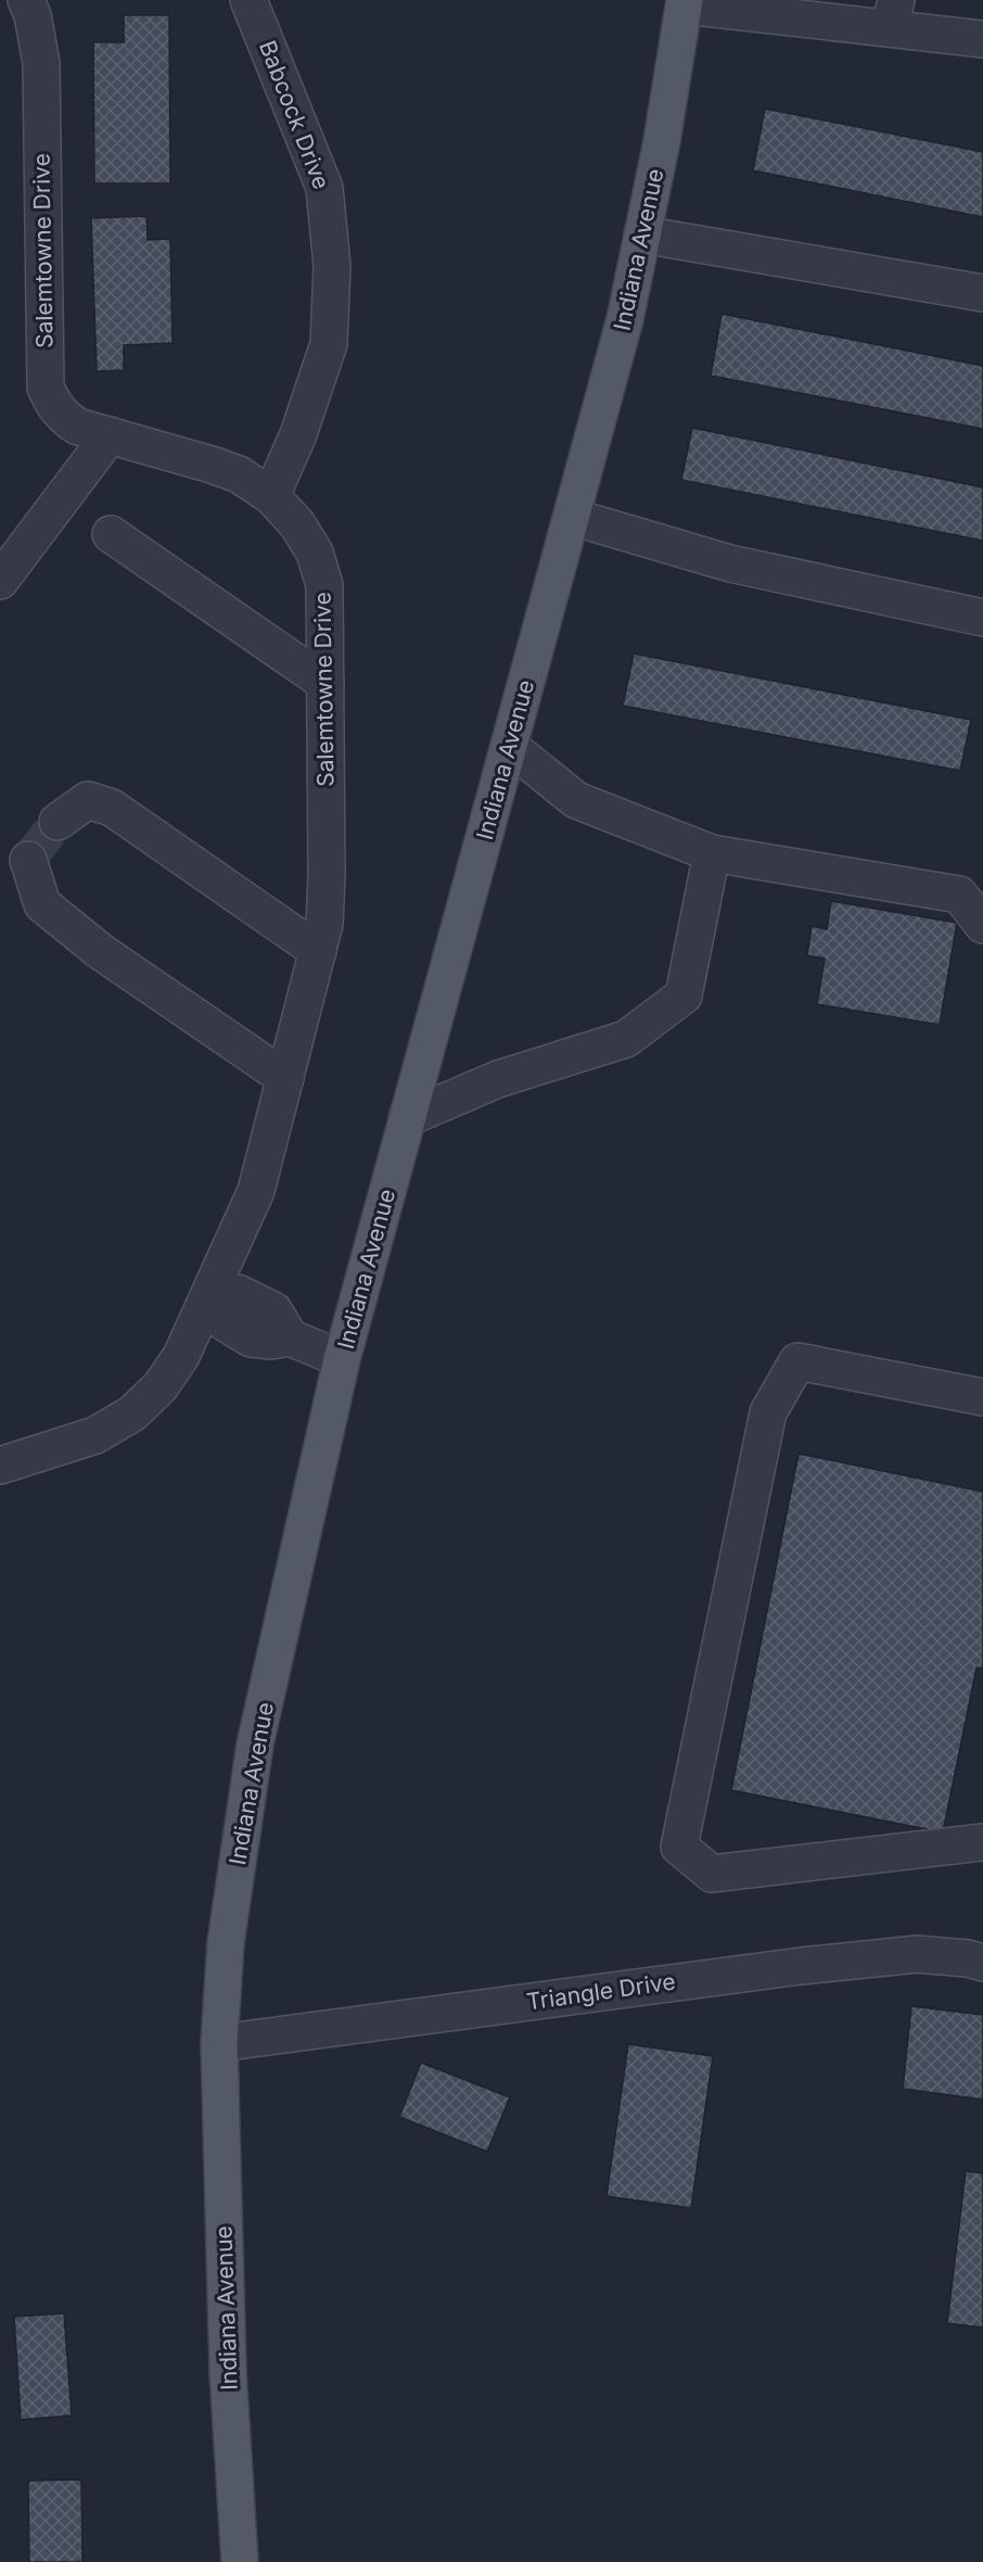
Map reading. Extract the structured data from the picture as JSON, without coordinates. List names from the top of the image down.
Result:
{
  "streets": {
    "main road": ["Indiana Avenue"],
    "street": ["Babcock Drive", "Salemtowne Drive", "Triangle Drive"]
  },
  "crossings": [
    ["Babcock Drive", "Salemtowne Drive"],
    ["Indiana Avenue", "Triangle Drive"]
  ]
}
